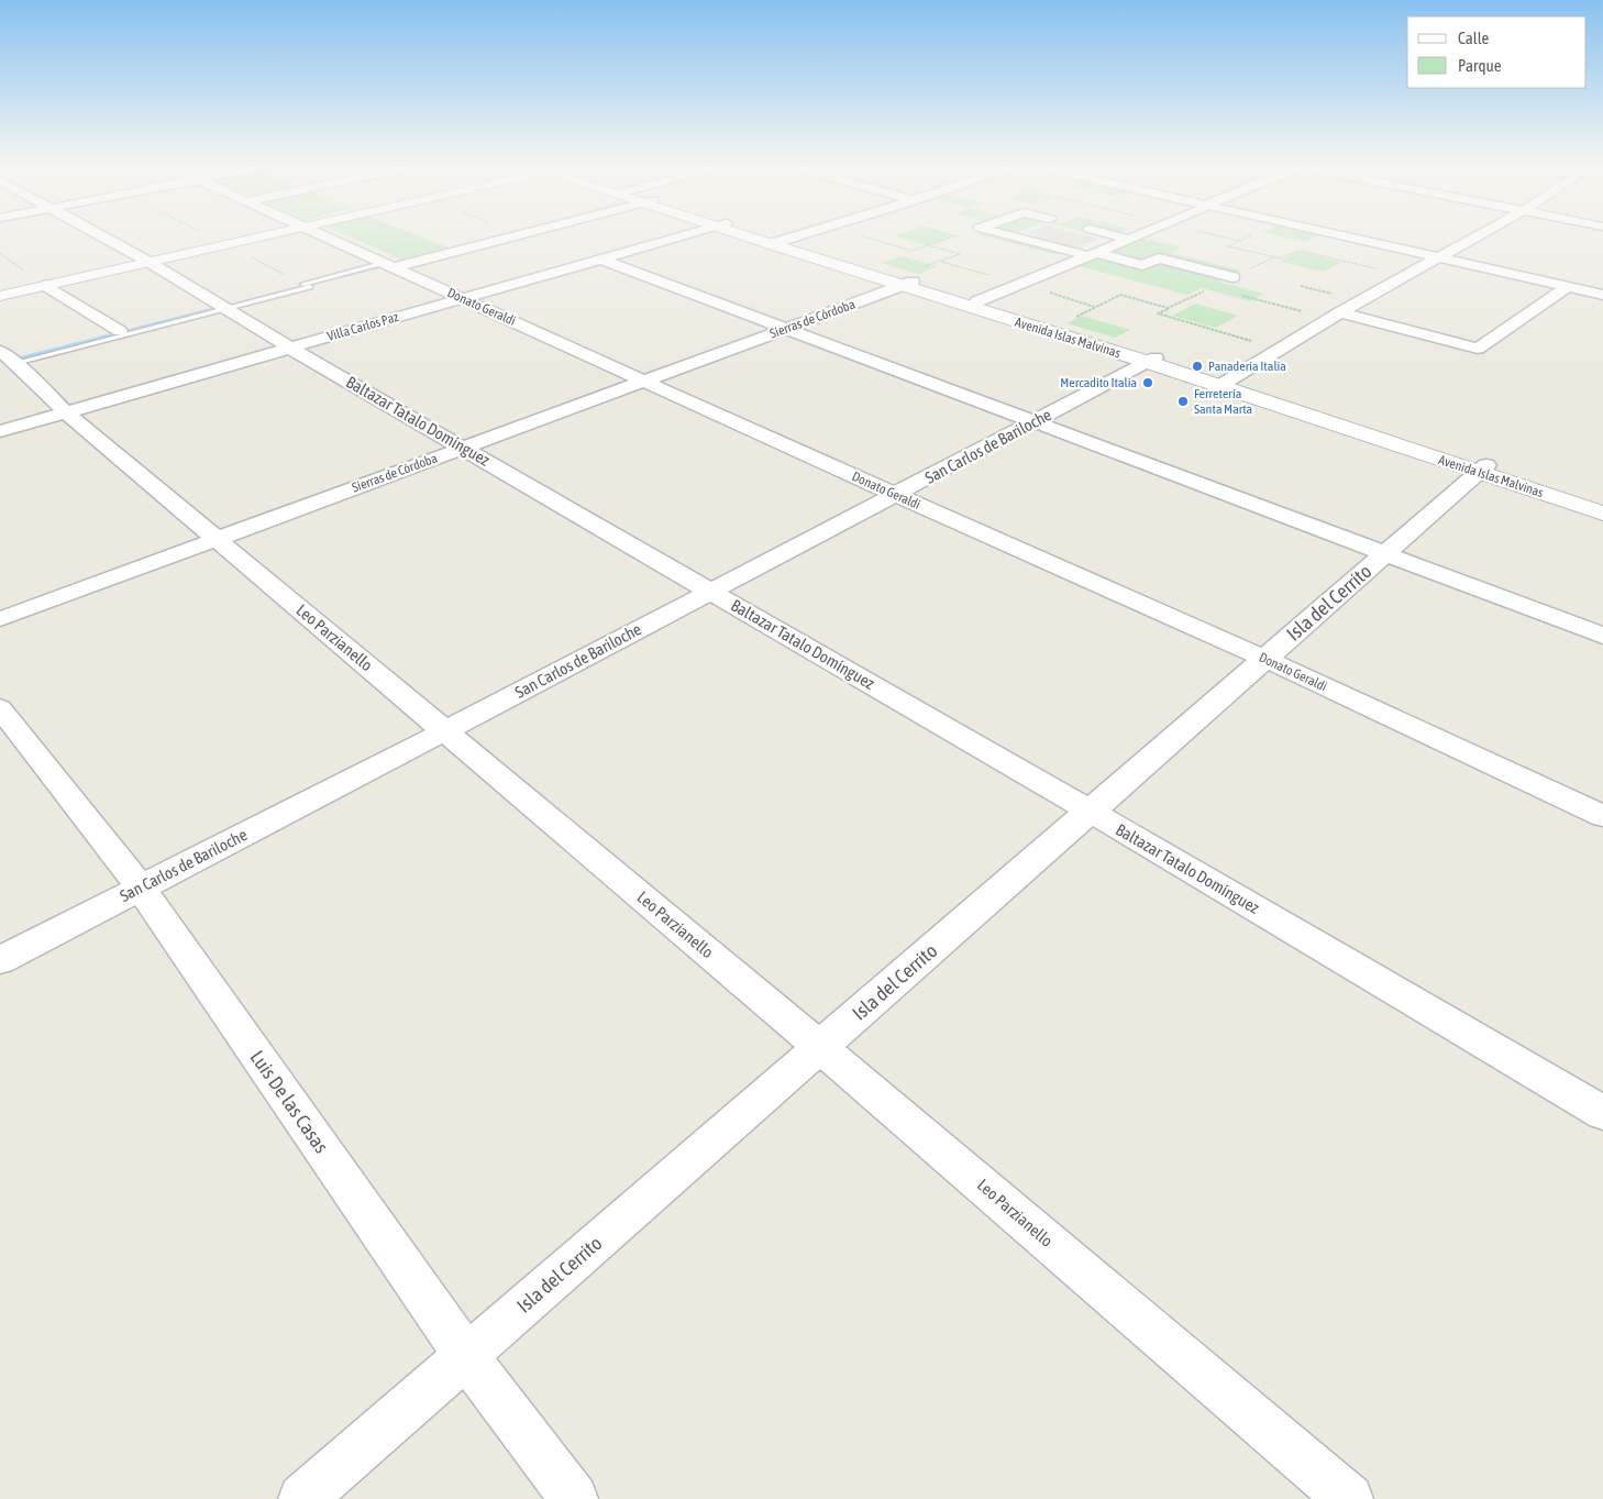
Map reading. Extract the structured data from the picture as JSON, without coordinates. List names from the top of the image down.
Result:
{
  "streets": {
    "main road": ["Avenida Islas Malvinas"],
    "street": [
      "Donato Geraldi",
      "Sierras de Córdoba",
      "Villa Carlos Paz",
      "Baltazar Tatalo Domínguez",
      "San Carlos de Bariloche",
      "Isla del Cerrito",
      "Leo Parzianello",
      "Luis De las Casas"
    ]
  },
  "crossings": [
    ["Donato Geraldi", "Sierras de Córdoba"],
    ["Donato Geraldi", "Villa Carlos Paz"],
    ["Donato Geraldi", "San Carlos de Bariloche"],
    ["Donato Geraldi", "Isla del Cerrito"],
    ["Sierras de Córdoba", "Avenida Islas Malvinas"],
    ["Sierras de Córdoba", "Baltazar Tatalo Domínguez"],
    ["Sierras de Córdoba", "Leo Parzianello"],
    ["Villa Carlos Paz", "Baltazar Tatalo Domínguez"],
    ["Villa Carlos Paz", "Leo Parzianello"],
    ["Avenida Islas Malvinas", "San Carlos de Bariloche"],
    ["Avenida Islas Malvinas", "Isla del Cerrito"],
    ["Baltazar Tatalo Domínguez", "San Carlos de Bariloche"],
    ["Baltazar Tatalo Domínguez", "Isla del Cerrito"],
    ["San Carlos de Bariloche", "Leo Parzianello"],
    ["San Carlos de Bariloche", "Luis De las Casas"],
    ["Isla del Cerrito", "Leo Parzianello"],
    ["Isla del Cerrito", "Luis De las Casas"]
  ],
  "places": ["Panadería Italia", "Mercadito Italia", "Ferretería Santa Marta"],
  "legend": ["Calle", "Parque"]
}
